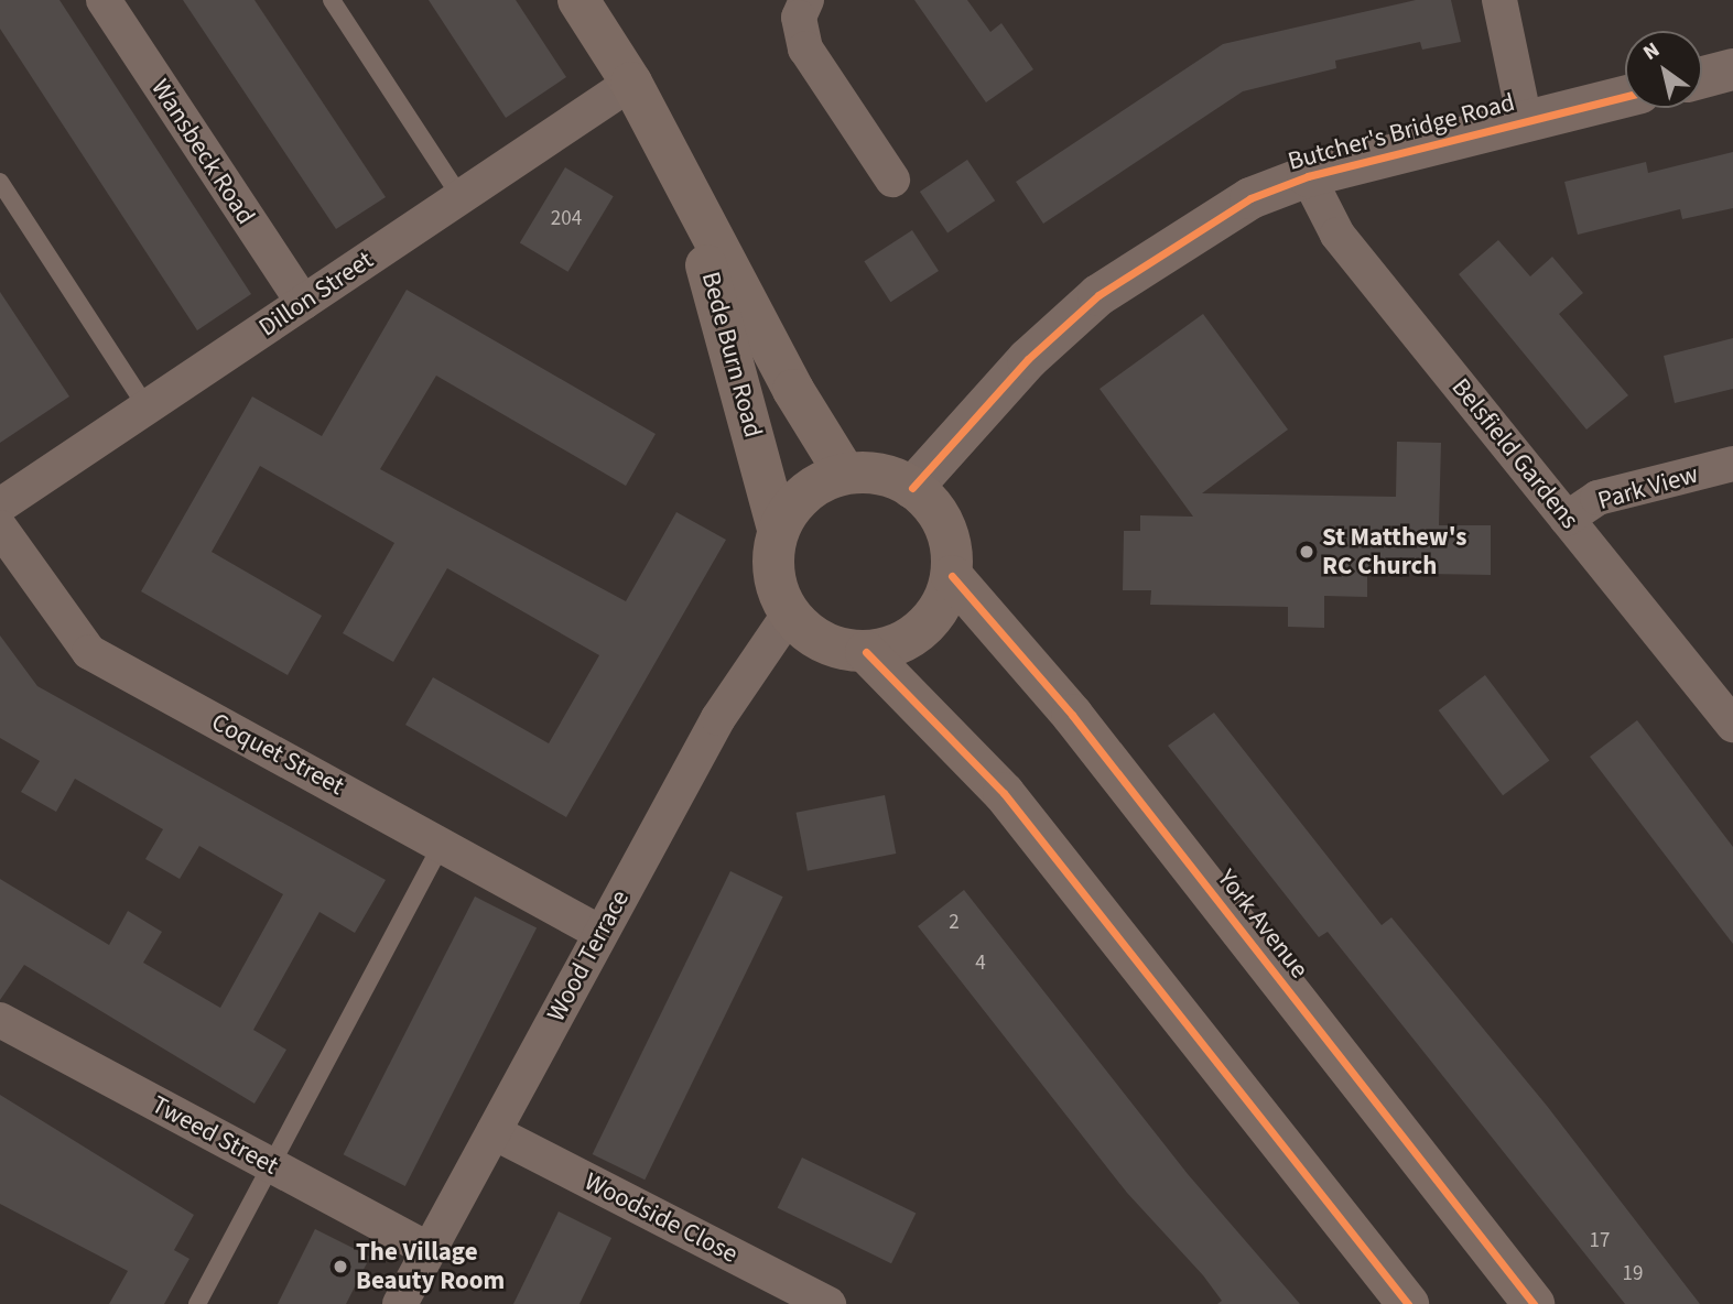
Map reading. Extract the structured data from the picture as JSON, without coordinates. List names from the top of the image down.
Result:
{
  "streets": {
    "main road": ["Bede Burn Road", "York Avenue"],
    "street": [
      "Butcher's Bridge Road",
      "Wansbeck Road",
      "Dillon Street",
      "Belsfield Gardens",
      "Park View",
      "Coquet Street",
      "Wood Terrace",
      "Tweed Street",
      "Woodside Close"
    ]
  },
  "crossings": [
    ["Butcher's Bridge Road", "Bede Burn Road"],
    ["Butcher's Bridge Road", "Belsfield Gardens"],
    ["Butcher's Bridge Road", "York Avenue"],
    ["Butcher's Bridge Road", "Wood Terrace"],
    ["Wansbeck Road", "Dillon Street"],
    ["Dillon Street", "Bede Burn Road"],
    ["Bede Burn Road", "York Avenue"],
    ["Bede Burn Road", "Wood Terrace"],
    ["Belsfield Gardens", "Park View"],
    ["Coquet Street", "Wood Terrace"],
    ["York Avenue", "Wood Terrace"],
    ["Wood Terrace", "Tweed Street"],
    ["Wood Terrace", "Woodside Close"]
  ],
  "places": ["St Matthew's RC Church", "The Village Beauty Room"],
  "house_numbers": [
    "204",
    "2",
    "4",
    "17",
    "19"
  ],
  "north": "top left"
}
